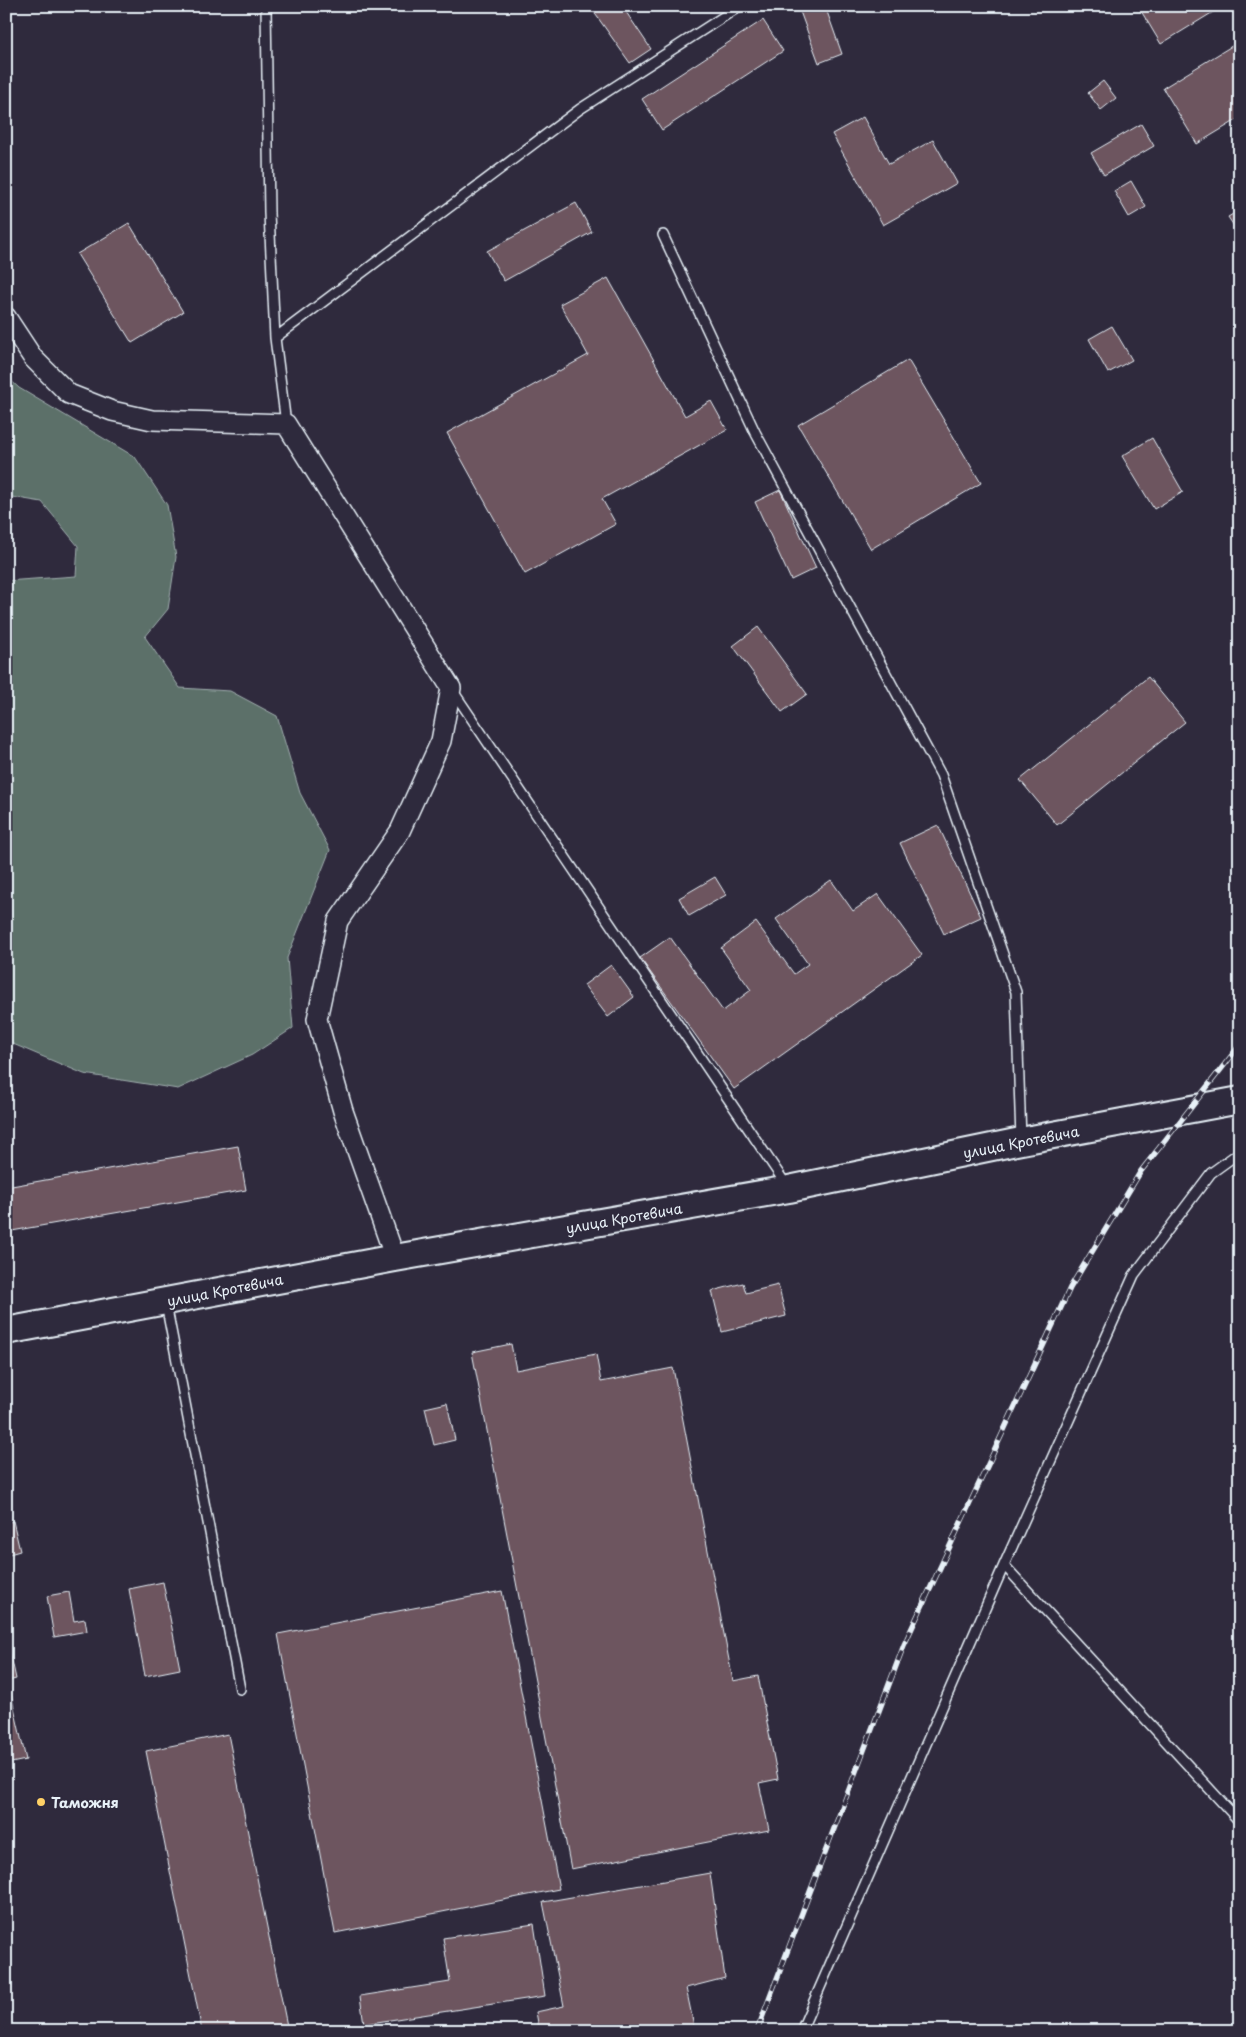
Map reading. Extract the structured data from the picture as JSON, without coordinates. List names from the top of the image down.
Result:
{
  "streets": {
    "street": ["улица Кротевича"]
  },
  "places": ["Таможня"]
}
